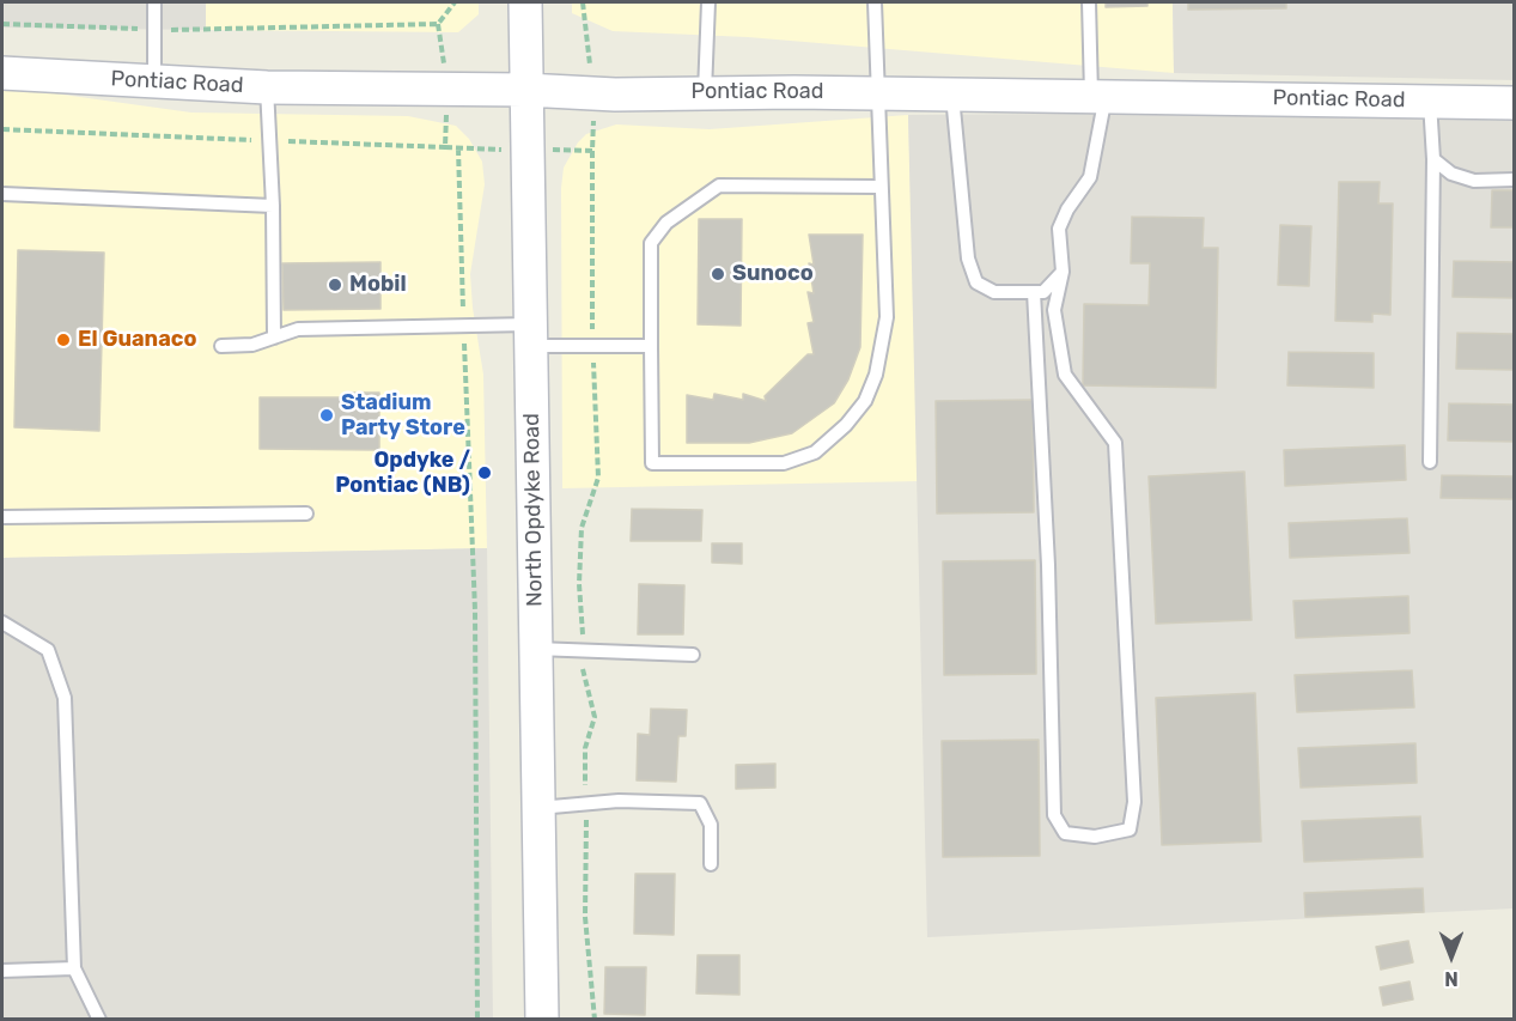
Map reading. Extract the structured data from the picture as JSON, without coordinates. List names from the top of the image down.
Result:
{
  "streets": {
    "street": ["Pontiac Road", "North Opdyke Road"]
  },
  "crossings": [
    ["Pontiac Road", "North Opdyke Road"]
  ],
  "places": [
    "Sunoco",
    "Mobil",
    "El Guanaco",
    "Stadium Party Store",
    "Opdyke / Pontiac (NB)"
  ],
  "north": "bottom"
}
